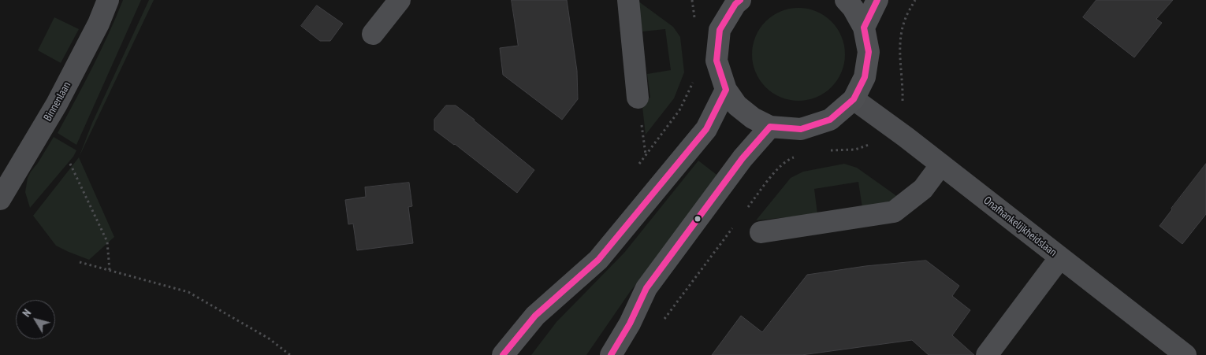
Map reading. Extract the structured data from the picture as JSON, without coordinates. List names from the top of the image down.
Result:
{
  "streets": {
    "street": ["Binnenlaan", "Onafhankelijkheidslaan"]
  },
  "north": "top left"
}
